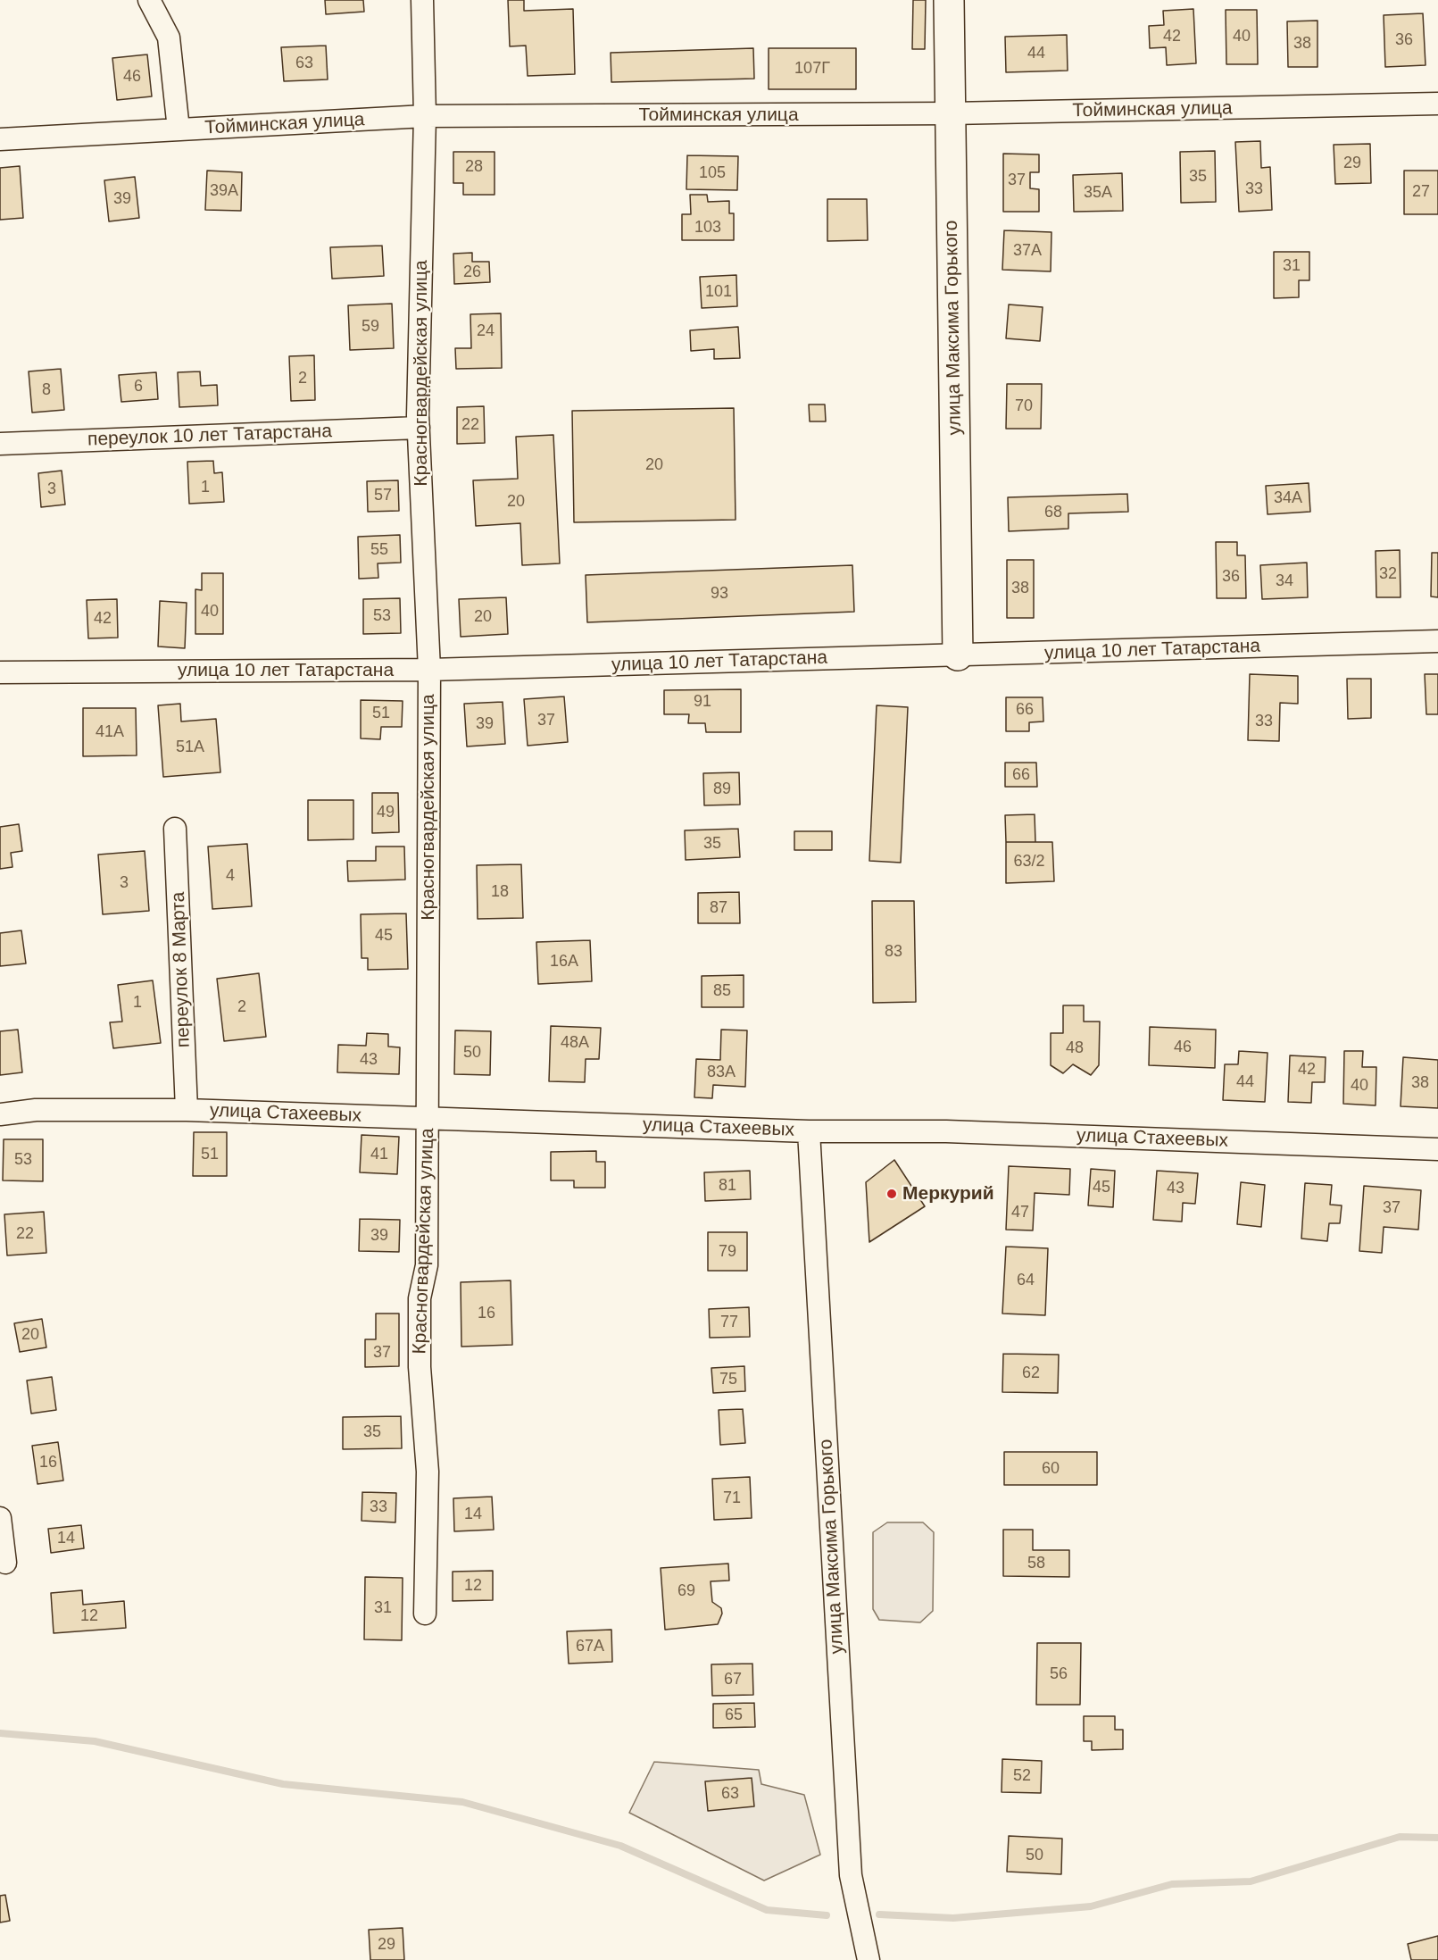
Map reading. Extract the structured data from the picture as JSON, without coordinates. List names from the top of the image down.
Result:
{
  "streets": {
    "street": [
      "Тойминская улица",
      "улица Максима Горького",
      "Красногвардейская улица",
      "переулок 10 лет Татарстана",
      "улица 10 лет Татарстана",
      "переулок 8 Марта",
      "улица Стахеевых"
    ]
  },
  "crossings": [
    ["Тойминская улица", "улица Максима Горького"],
    ["Тойминская улица", "Красногвардейская улица"],
    ["улица Максима Горького", "улица 10 лет Татарстана"],
    ["улица Максима Горького", "улица Стахеевых"],
    ["Красногвардейская улица", "переулок 10 лет Татарстана"],
    ["Красногвардейская улица", "улица 10 лет Татарстана"],
    ["Красногвардейская улица", "улица Стахеевых"],
    ["переулок 8 Марта", "улица Стахеевых"]
  ],
  "places": ["Меркурий"],
  "house_numbers": [
    "42",
    "40",
    "36",
    "38",
    "44",
    "63",
    "107Г",
    "46",
    "29",
    "28",
    "105",
    "35",
    "37",
    "33",
    "39А",
    "27",
    "35А",
    "39",
    "103",
    "37А",
    "31",
    "26",
    "101",
    "59",
    "24",
    "2",
    "6",
    "8",
    "70",
    "22",
    "20",
    "1",
    "3",
    "57",
    "34А",
    "20",
    "68",
    "55",
    "32",
    "36",
    "34",
    "38",
    "93",
    "40",
    "53",
    "20",
    "42",
    "91",
    "66",
    "51",
    "37",
    "33",
    "39",
    "41А",
    "51А",
    "66",
    "89",
    "49",
    "35",
    "63/2",
    "4",
    "3",
    "18",
    "87",
    "45",
    "83",
    "16А",
    "85",
    "1",
    "2",
    "48А",
    "46",
    "48",
    "50",
    "43",
    "42",
    "83А",
    "44",
    "38",
    "40",
    "51",
    "41",
    "53",
    "81",
    "45",
    "43",
    "37",
    "47",
    "22",
    "39",
    "79",
    "64",
    "16",
    "77",
    "20",
    "37",
    "62",
    "75",
    "35",
    "16",
    "60",
    "71",
    "33",
    "14",
    "14",
    "58",
    "12",
    "69",
    "31",
    "12",
    "67А",
    "56",
    "67",
    "65",
    "52",
    "63",
    "50",
    "29"
  ]
}
